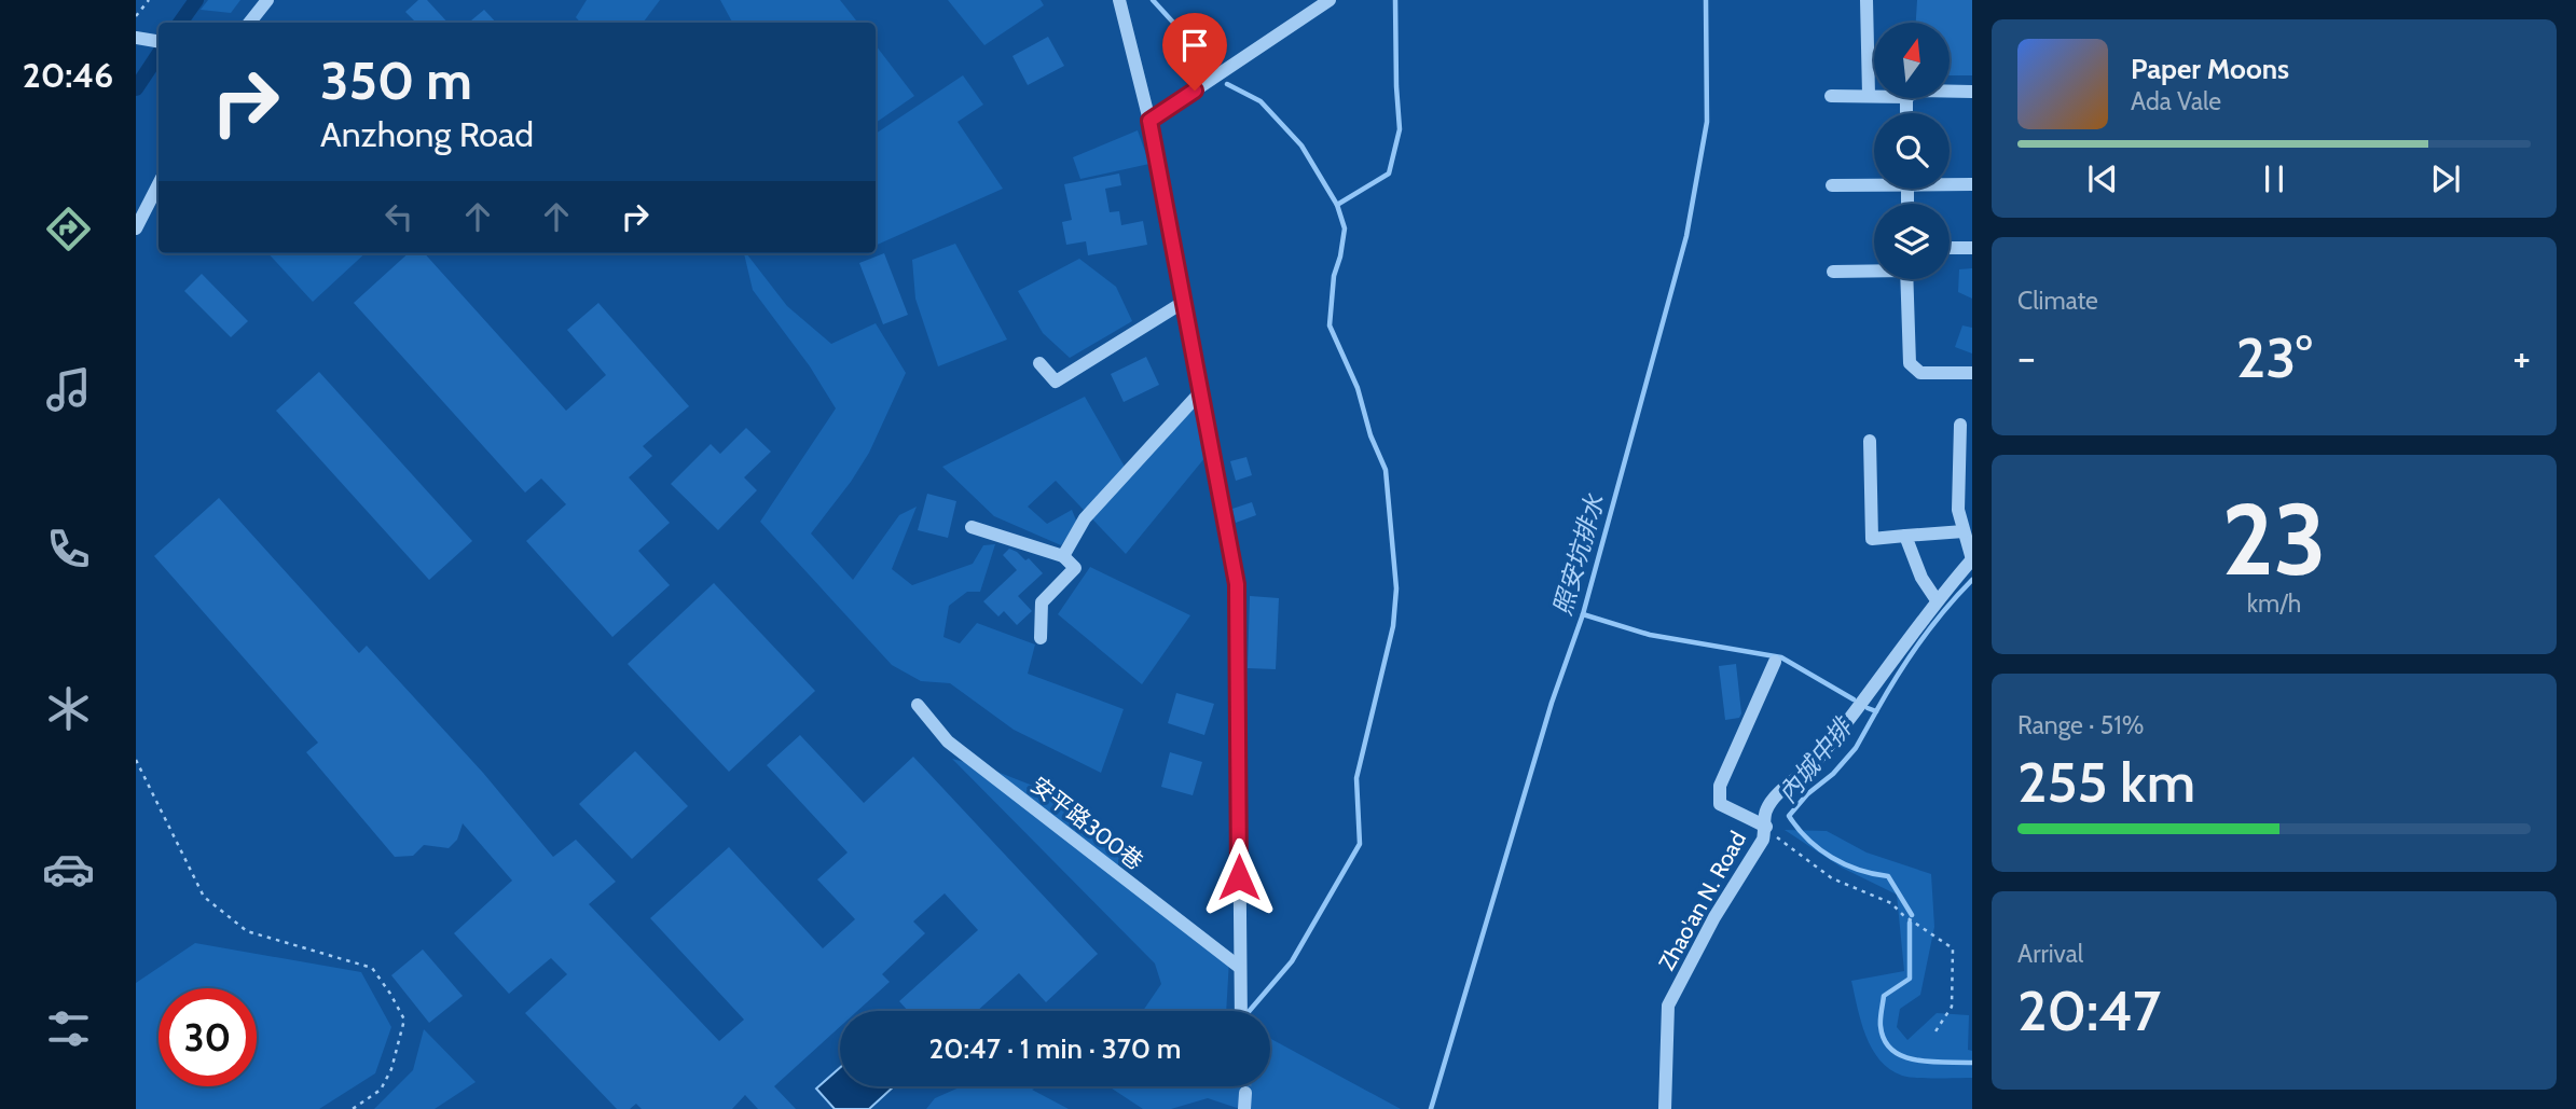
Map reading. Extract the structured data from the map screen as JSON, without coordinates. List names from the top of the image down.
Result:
{
  "streets": {
    "street": ["安平路300巷", "Zhao'an N. Road"]
  },
  "water": ["照安坑排水", "內城中排"],
  "north": "top",
  "page": {
    "tabs": "20:46",
    "turn": ["350 m", "Anzhong Road"],
    "song": ["Paper Moons", "Ada Vale"],
    "tile": [
      "Climate",
      ["23", "km/h"],
      ["Range · 51%", "255 km"],
      ["Arrival", "20:47"]
    ],
    "heat": ["−", "23°", "+"],
    "limit": "30",
    "trip": "20:47 · 1 min · 370 m"
  }
}
